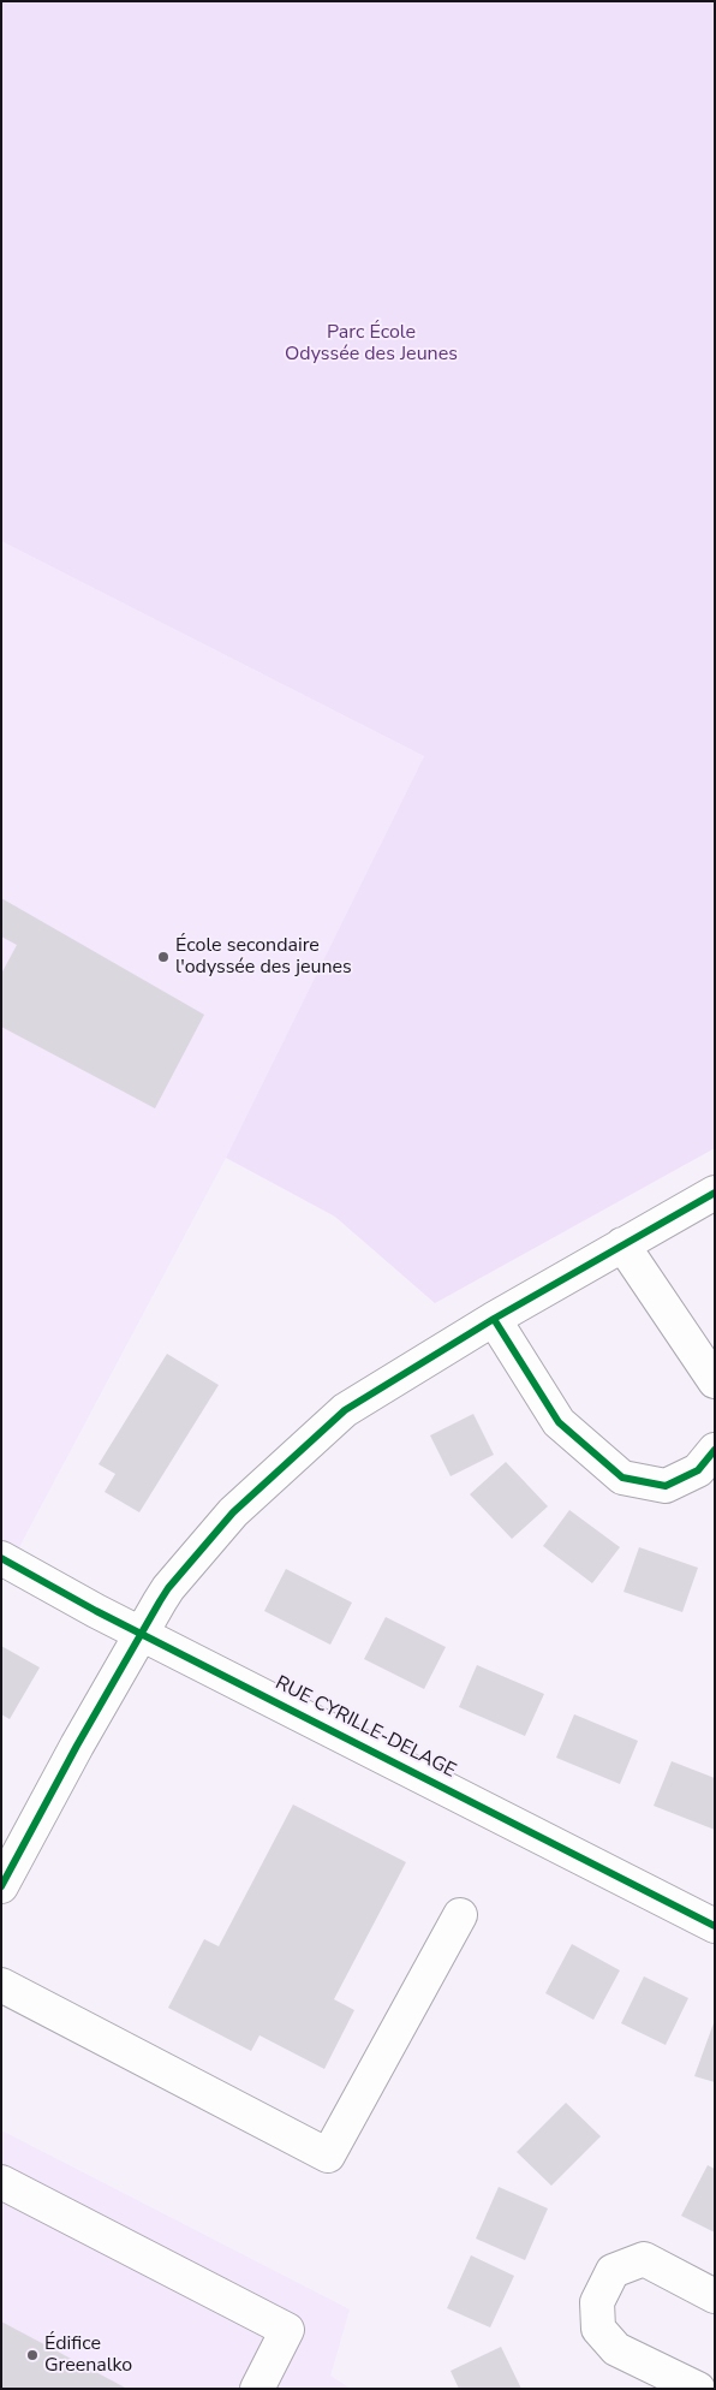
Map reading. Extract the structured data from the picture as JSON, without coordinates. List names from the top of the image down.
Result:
{
  "streets": {
    "street": ["RUE CYRILLE-DELAGE"]
  },
  "parks": ["Parc École Odyssée des Jeunes"],
  "places": ["École secondaire l'odyssée des jeunes", "Édifice Greenalko"]
}
